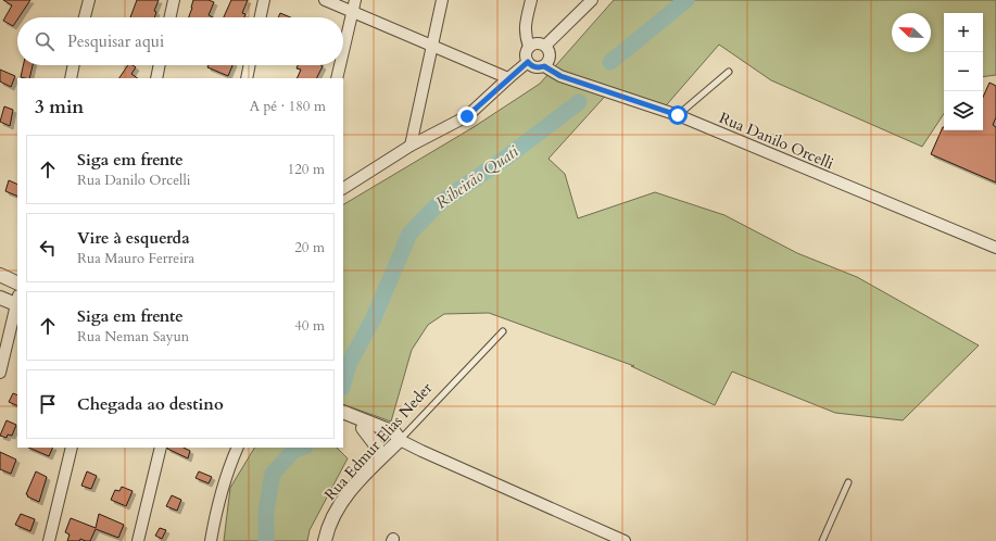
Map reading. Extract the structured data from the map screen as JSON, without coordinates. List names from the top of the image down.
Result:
{
  "streets": {
    "street": ["Rua Danilo Orcelli", "Rua Edmur Elias Neder"]
  },
  "water": ["Ribeirão Quati"],
  "north": "top left",
  "page": {
    "map_buttons": ["+", "−"],
    "search": "Pesquisar aqui",
    "heading": ["3 min", "A pé · 180 m"],
    "list": [
      ["Siga em frente", "Rua Danilo Orcelli", "120 m"],
      ["Vire à esquerda", "Rua Mauro Ferreira", "20 m"],
      ["Siga em frente", "Rua Neman Sayun", "40 m"],
      "Chegada ao destino"
    ]
  }
}
